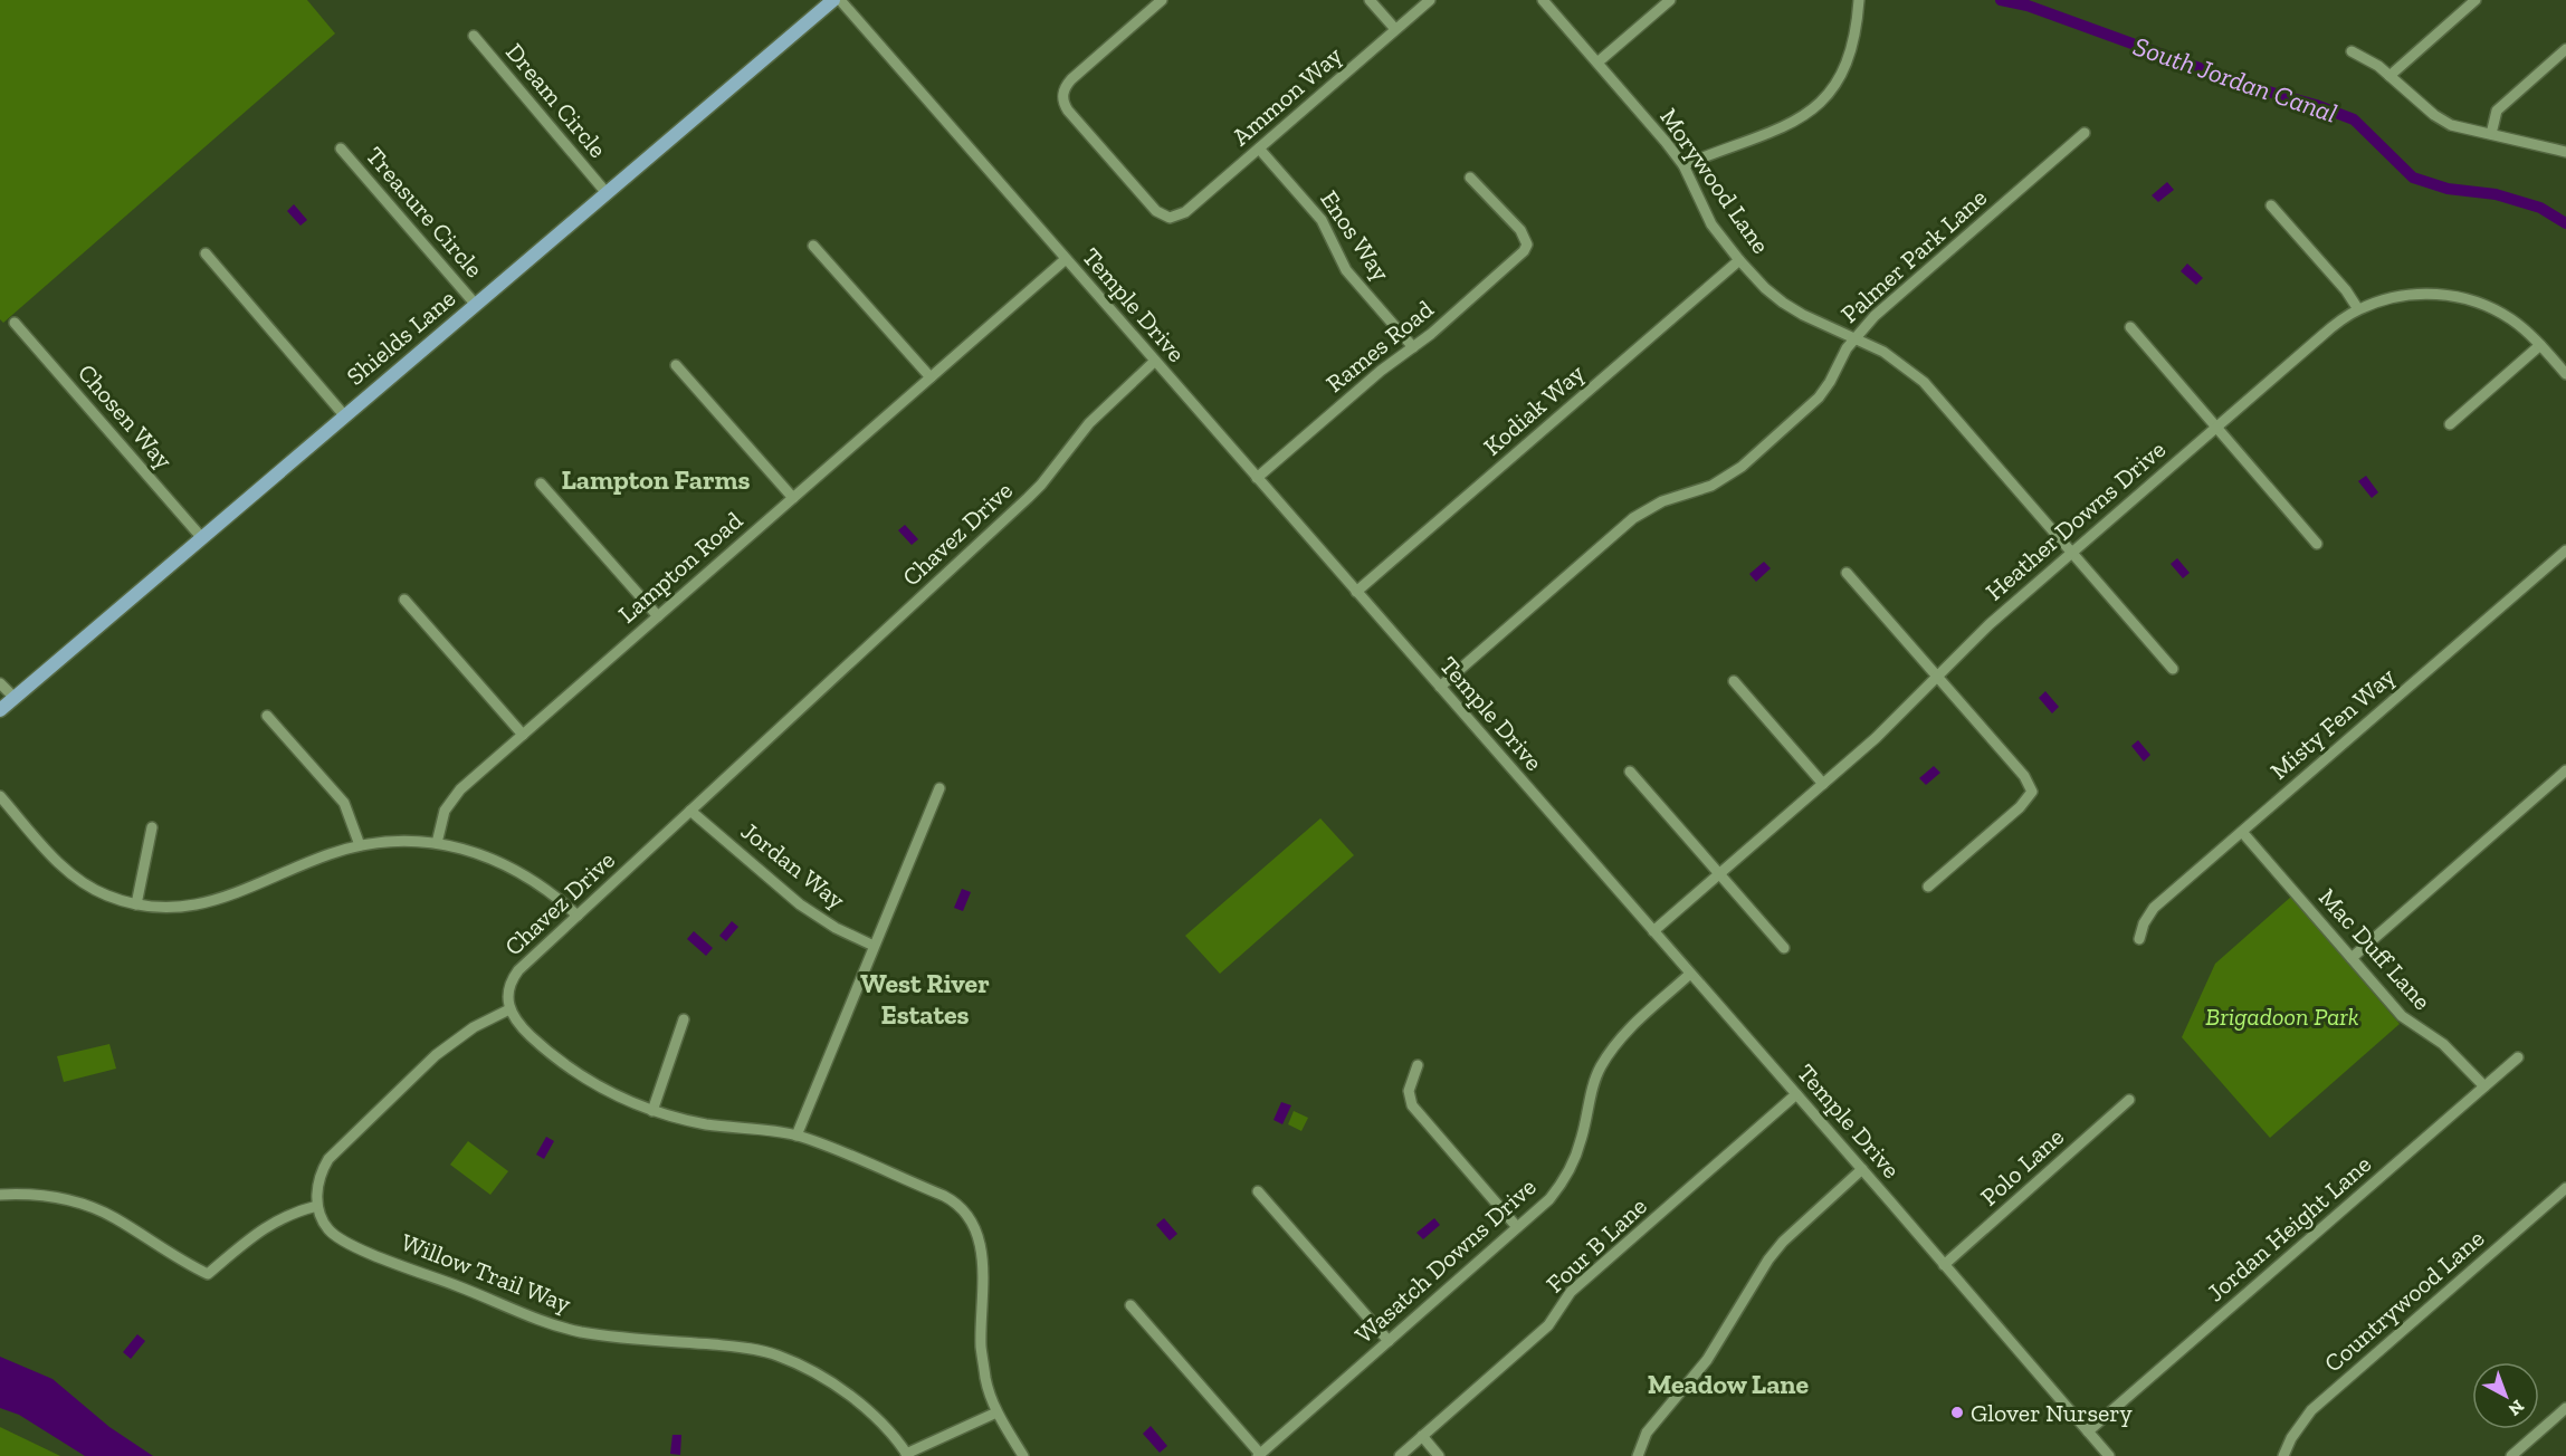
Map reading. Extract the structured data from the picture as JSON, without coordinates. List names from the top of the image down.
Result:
{
  "streets": {
    "main road": ["Shields Lane"],
    "street": [
      "Ammon Way",
      "Dream Circle",
      "Morywood Lane",
      "Treasure Circle",
      "Enos Way",
      "Palmer Park Lane",
      "Temple Drive",
      "Rames Road",
      "Kodiak Way",
      "Chosen Way",
      "Heather Downs Drive",
      "Chavez Drive",
      "Lampton Road",
      "Misty Fen Way",
      "Jordan Way",
      "Mac Duff Lane",
      "Polo Lane",
      "Jordan Height Lane",
      "Four B Lane",
      "Wasatch Downs Drive",
      "Willow Trail Way",
      "Countrywood Lane"
    ]
  },
  "crossings": [
    ["Ammon Way", "Enos Way"],
    ["Dream Circle", "Shields Lane"],
    ["Morywood Lane", "Palmer Park Lane"],
    ["Morywood Lane", "Kodiak Way"],
    ["Morywood Lane", "Heather Downs Drive"],
    ["Treasure Circle", "Shields Lane"],
    ["Enos Way", "Rames Road"],
    ["Palmer Park Lane", "Temple Drive"],
    ["Temple Drive", "Rames Road"],
    ["Temple Drive", "Kodiak Way"],
    ["Temple Drive", "Heather Downs Drive"],
    ["Temple Drive", "Chavez Drive"],
    ["Temple Drive", "Lampton Road"],
    ["Temple Drive", "Polo Lane"],
    ["Temple Drive", "Jordan Height Lane"],
    ["Temple Drive", "Four B Lane"],
    ["Temple Drive", "Wasatch Downs Drive"],
    ["Shields Lane", "Chosen Way"],
    ["Chavez Drive", "Jordan Way"],
    ["Misty Fen Way", "Mac Duff Lane"],
    ["Mac Duff Lane", "Jordan Height Lane"]
  ],
  "districts": ["Lampton Farms", "West River Estates", "Meadow Lane"],
  "water": ["South Jordan Canal"],
  "parks": ["Brigadoon Park"],
  "places": ["Glover Nursery"],
  "north": "bottom right"
}
